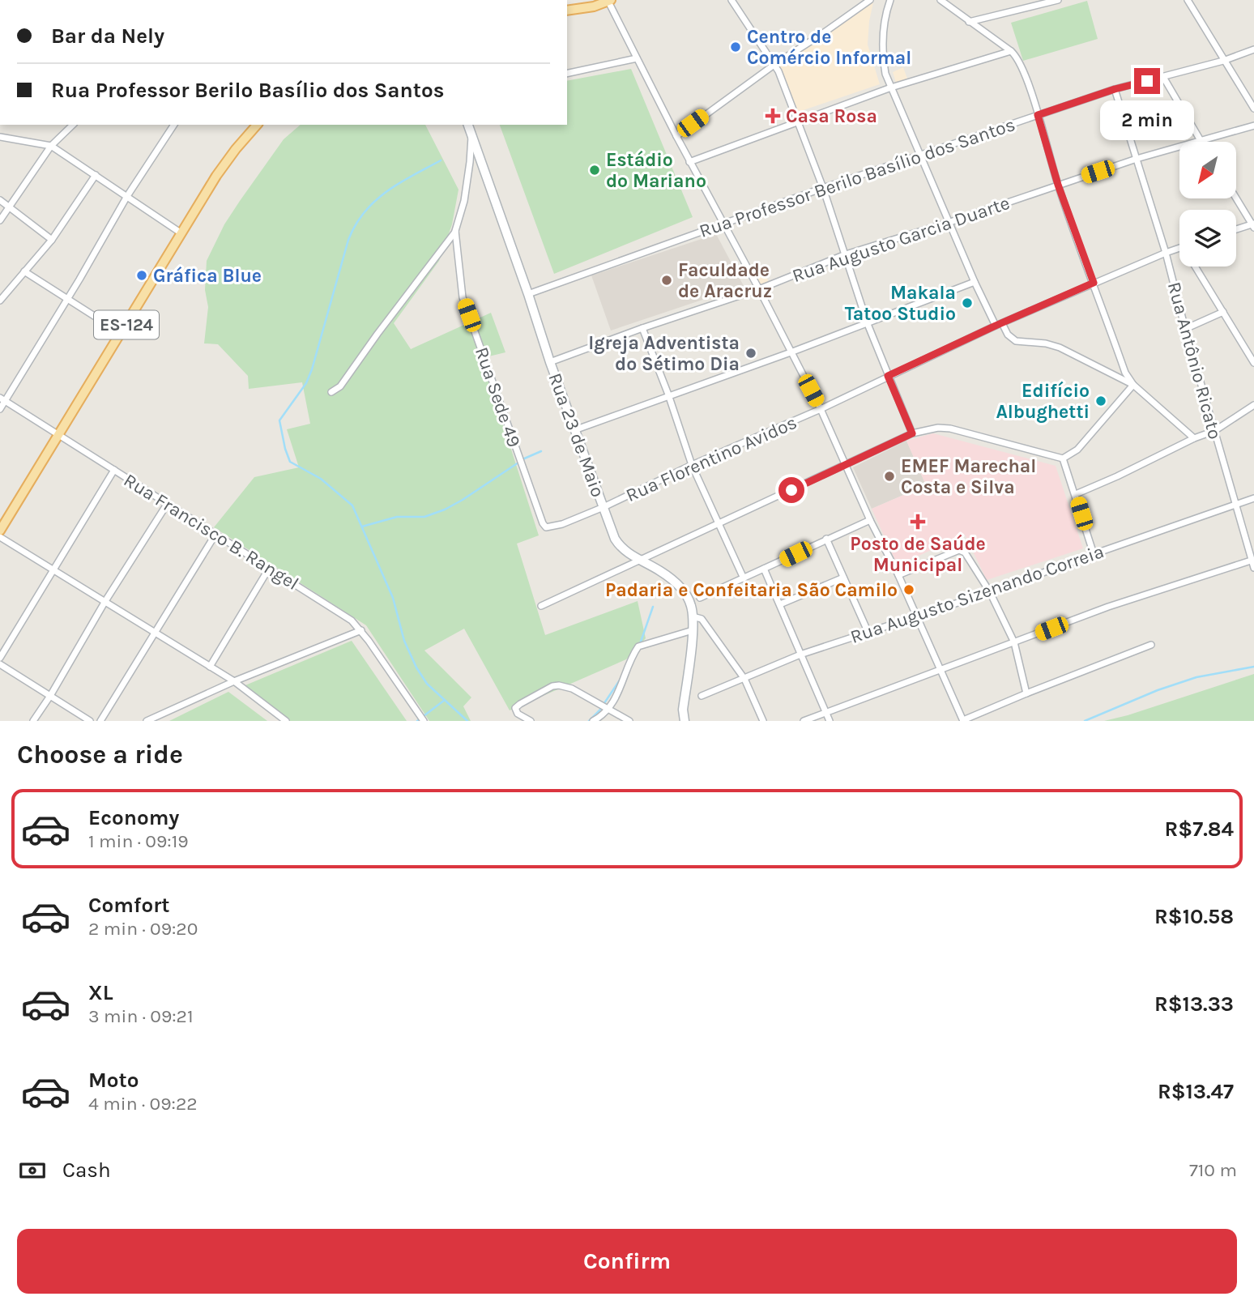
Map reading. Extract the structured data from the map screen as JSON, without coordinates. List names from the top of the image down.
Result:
{
  "streets": {
    "main road": ["ES-124"],
    "street": [
      "Rua Professor Berilo Basílio dos Santos",
      "Rua Augusto Garcia Duarte",
      "Rua Antônio Ricato",
      "Rua Sede 49",
      "Rua 23 de Maio",
      "Rua Florentino Avidos",
      "Rua Francisco B. Rangel",
      "Rua Augusto Sizenando Correia"
    ]
  },
  "crossings": [
    ["Rua Professor Berilo Basílio dos Santos", "Rua Antônio Ricato"],
    ["Rua Professor Berilo Basílio dos Santos", "Rua 23 de Maio"],
    ["Rua Augusto Garcia Duarte", "Rua Antônio Ricato"],
    ["Rua Augusto Garcia Duarte", "Rua 23 de Maio"],
    ["ES-124", "Rua Francisco B. Rangel"],
    ["Rua Antônio Ricato", "Rua Florentino Avidos"],
    ["Rua Antônio Ricato", "Rua Augusto Sizenando Correia"],
    ["Rua Sede 49", "Rua 23 de Maio"],
    ["Rua Sede 49", "Rua Florentino Avidos"],
    ["Rua 23 de Maio", "Rua Florentino Avidos"]
  ],
  "places": {
    "other": [
      "Centro de Comércio Informal",
      "Estádio do Mariano",
      "Gráfica Blue",
      "Faculdade de Aracruz",
      "Makala Tatoo Studio",
      "Igreja Adventista do Sétimo Dia",
      "Edifício Albughetti",
      "EMEF Marechal Costa e Silva",
      "Padaria e Confeitaria São Camilo"
    ],
    "health": ["Casa Rosa", "Posto de Saúde Municipal"]
  },
  "north": "bottom left",
  "page": {
    "banner": ["Bar da Nely", "Rua Professor Berilo Basílio dos Santos"],
    "bubble": "2 min",
    "heading": "Choose a ride",
    "list": [
      {
        "name": "Economy",
        "note": "1 min · 09:19",
        "value": "R$7.84"
      },
      {
        "name": "Comfort",
        "note": "2 min · 09:20",
        "value": "R$10.58"
      },
      {
        "name": "XL",
        "note": "3 min · 09:21",
        "value": "R$13.33"
      },
      {
        "name": "Moto",
        "note": "4 min · 09:22",
        "value": "R$13.47"
      }
    ],
    "pay": ["Cash", "710 m"],
    "buttons": "Confirm"
  }
}
